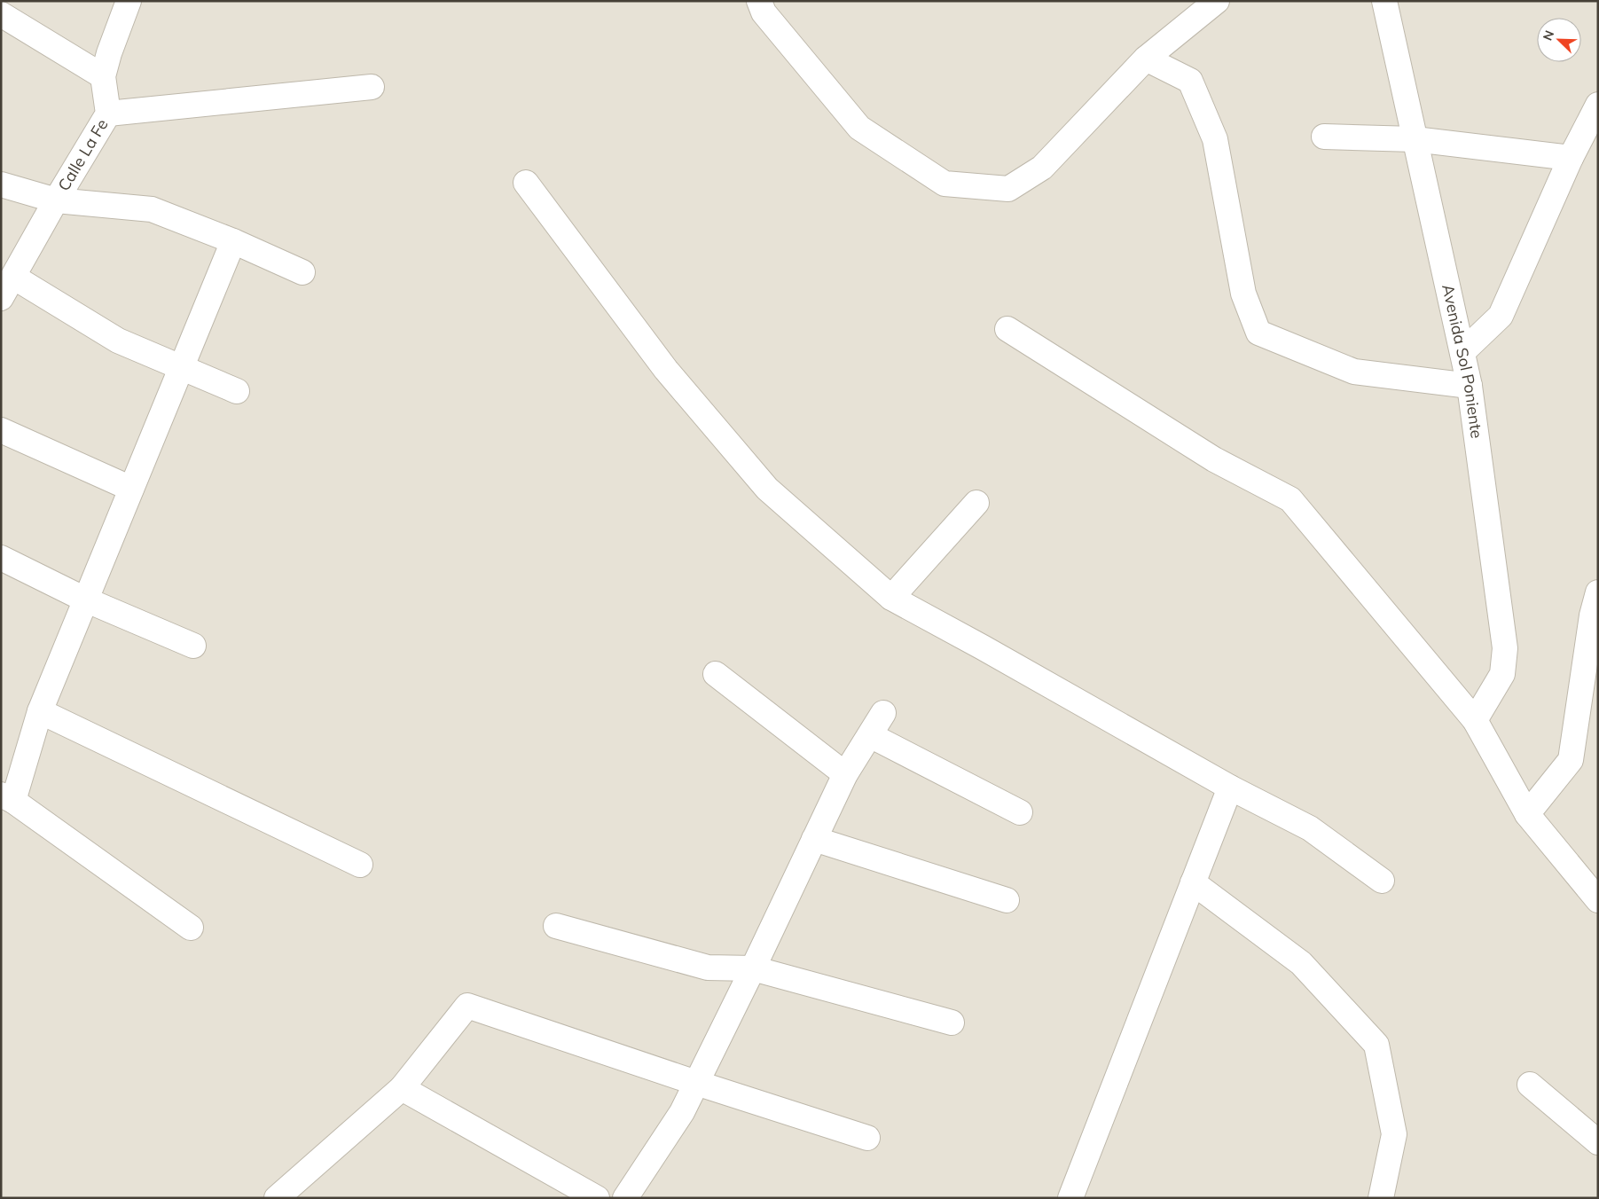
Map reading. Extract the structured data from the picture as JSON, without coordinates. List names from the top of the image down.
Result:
{
  "streets": {
    "street": ["Calle La Fe", "Avenida Sol Poniente"]
  },
  "north": "top left"
}
